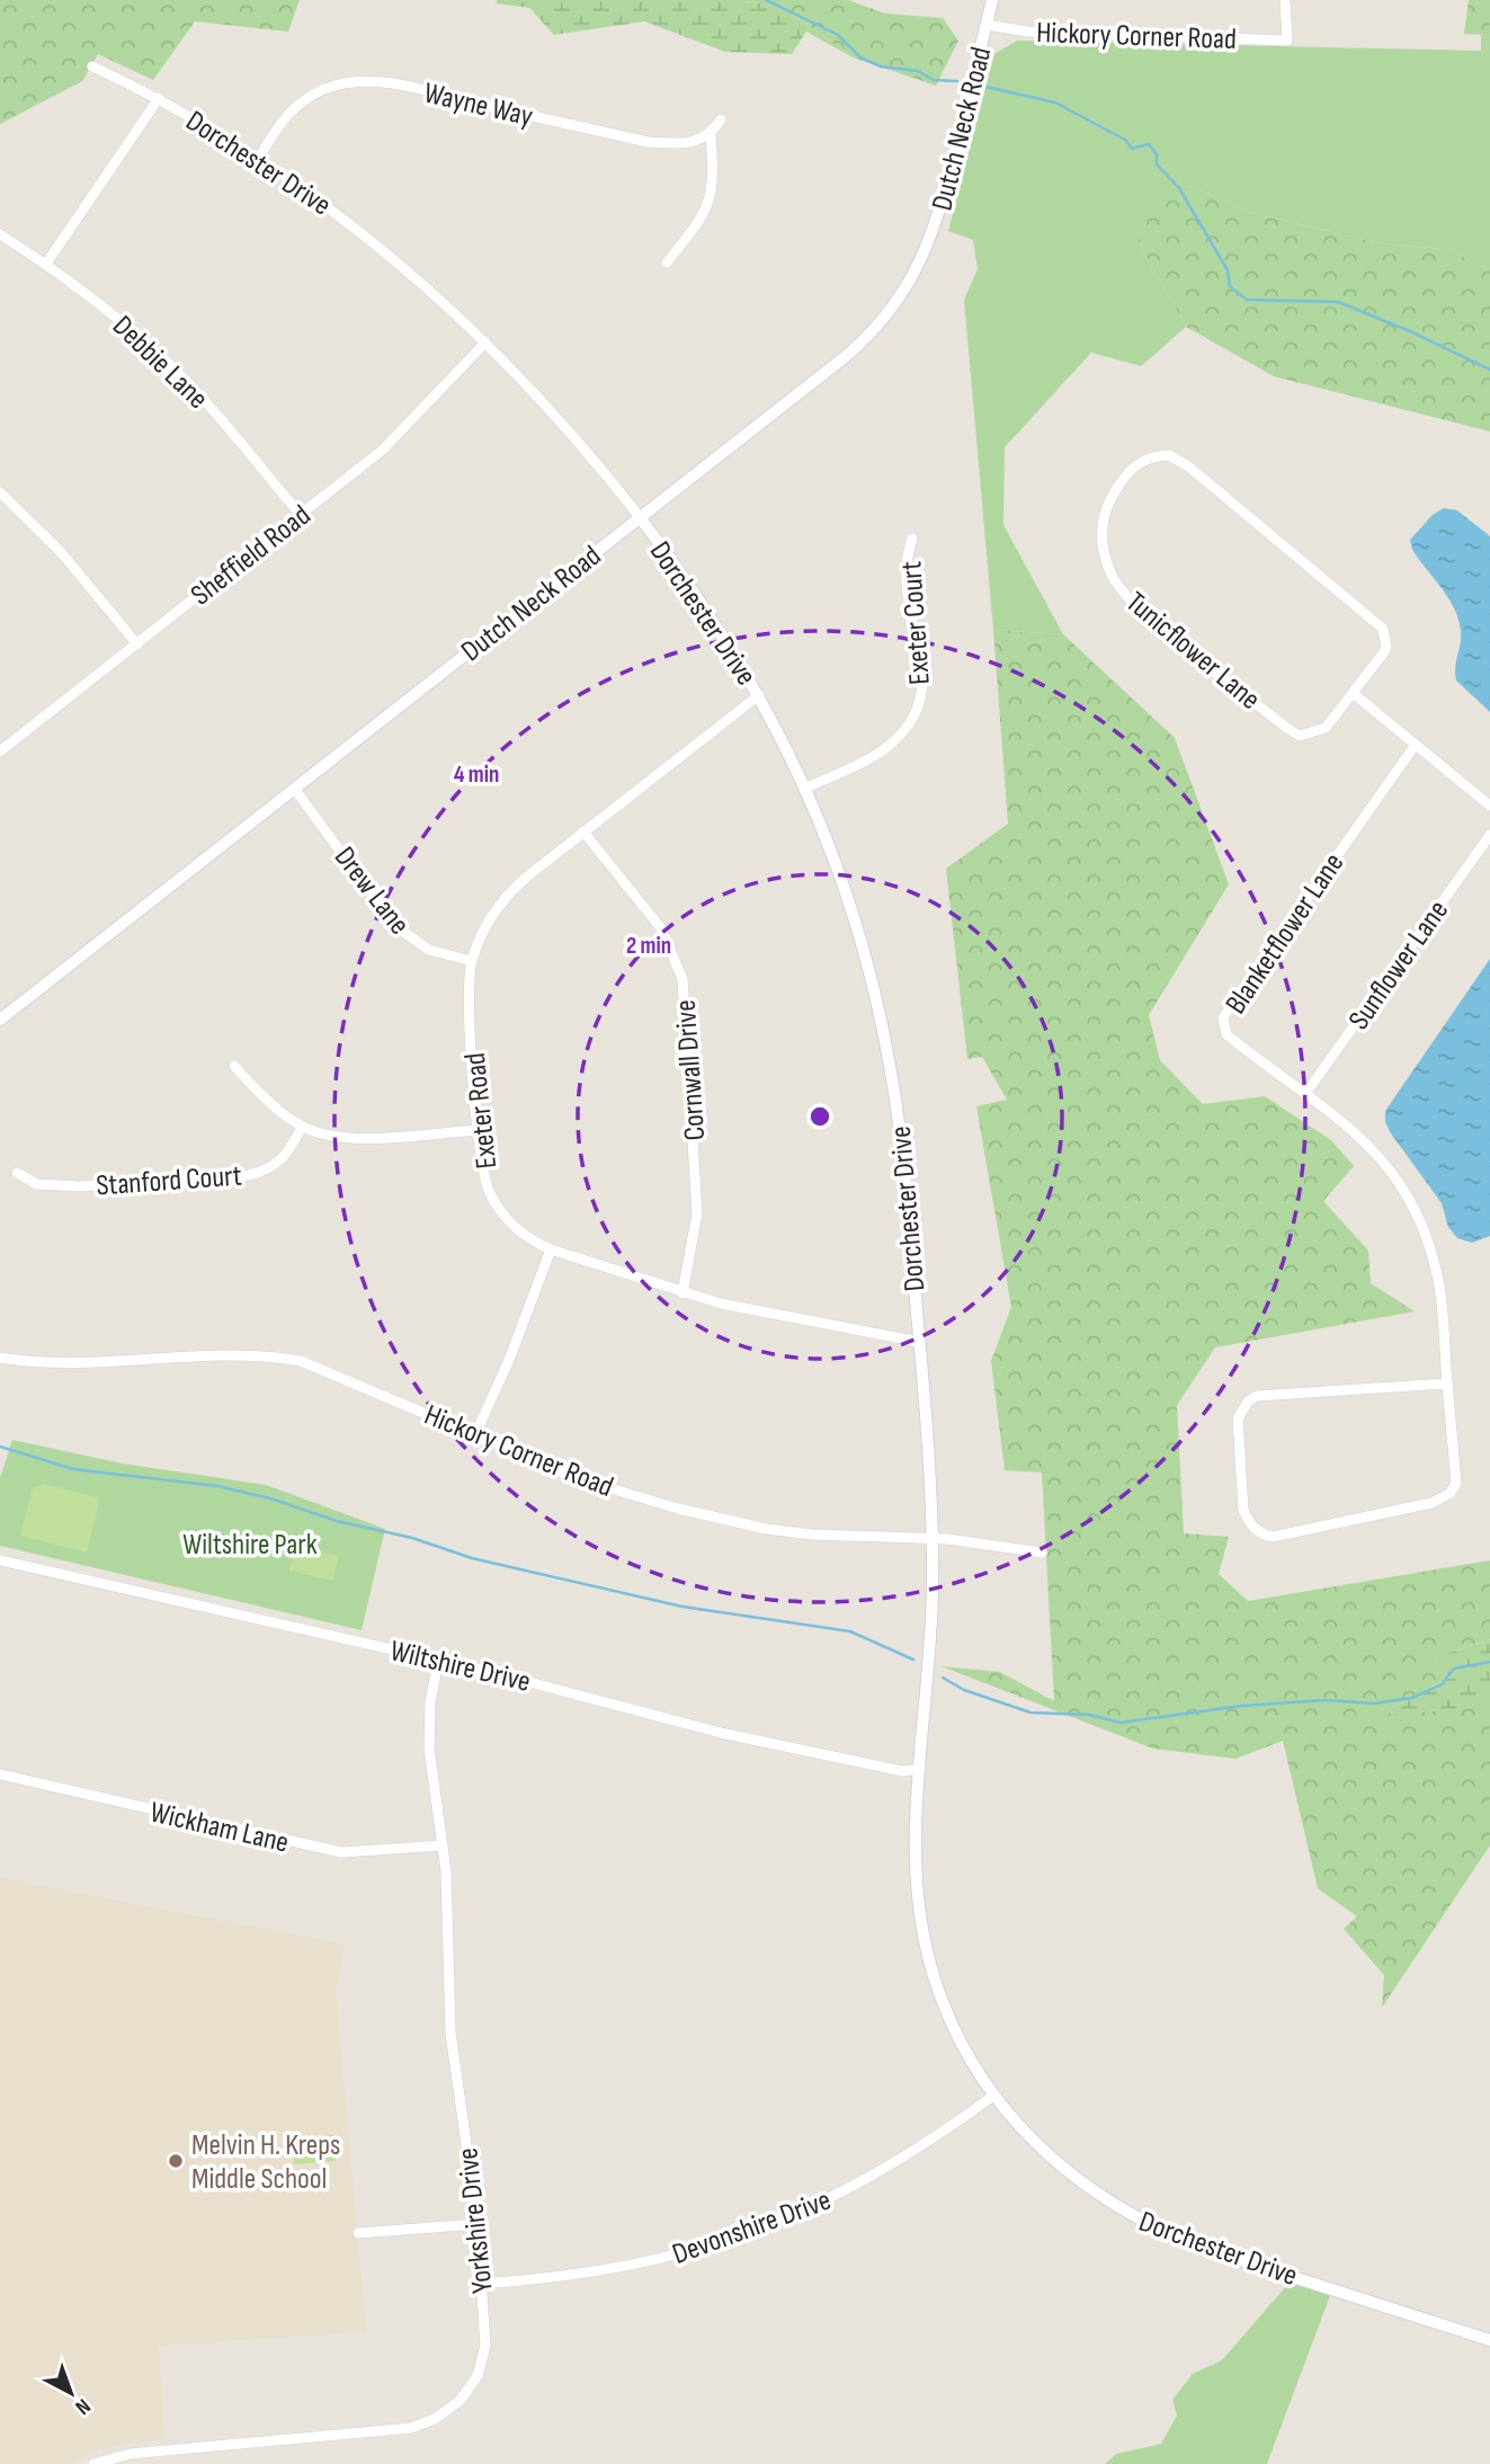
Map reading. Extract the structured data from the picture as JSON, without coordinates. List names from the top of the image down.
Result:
{
  "streets": {
    "street": [
      "Hickory Corner Road",
      "Wayne Way",
      "Dutch Neck Road",
      "Dorchester Drive",
      "Debbie Lane",
      "Sheffield Road",
      "Exeter Court",
      "Tunicflower Lane",
      "Drew Lane",
      "Blanketflower Lane",
      "Sunflower Lane",
      "Cornwall Drive",
      "Exeter Road",
      "Stanford Court",
      "Wiltshire Drive",
      "Wickham Lane",
      "Yorkshire Drive",
      "Devonshire Drive"
    ]
  },
  "crossings": [
    ["Hickory Corner Road", "Dutch Neck Road"],
    ["Hickory Corner Road", "Dorchester Drive"],
    ["Wayne Way", "Dorchester Drive"],
    ["Dutch Neck Road", "Dorchester Drive"],
    ["Dutch Neck Road", "Drew Lane"],
    ["Dorchester Drive", "Sheffield Road"],
    ["Dorchester Drive", "Exeter Court"],
    ["Dorchester Drive", "Exeter Road"],
    ["Dorchester Drive", "Wiltshire Drive"],
    ["Dorchester Drive", "Devonshire Drive"],
    ["Debbie Lane", "Sheffield Road"],
    ["Drew Lane", "Exeter Road"],
    ["Blanketflower Lane", "Sunflower Lane"],
    ["Cornwall Drive", "Exeter Road"],
    ["Wiltshire Drive", "Yorkshire Drive"],
    ["Wickham Lane", "Yorkshire Drive"],
    ["Yorkshire Drive", "Devonshire Drive"]
  ],
  "parks": ["Wiltshire Park"],
  "places": ["Melvin H. Kreps Middle School"],
  "north": "bottom right",
  "rings": ["4 min", "2 min"]
}
